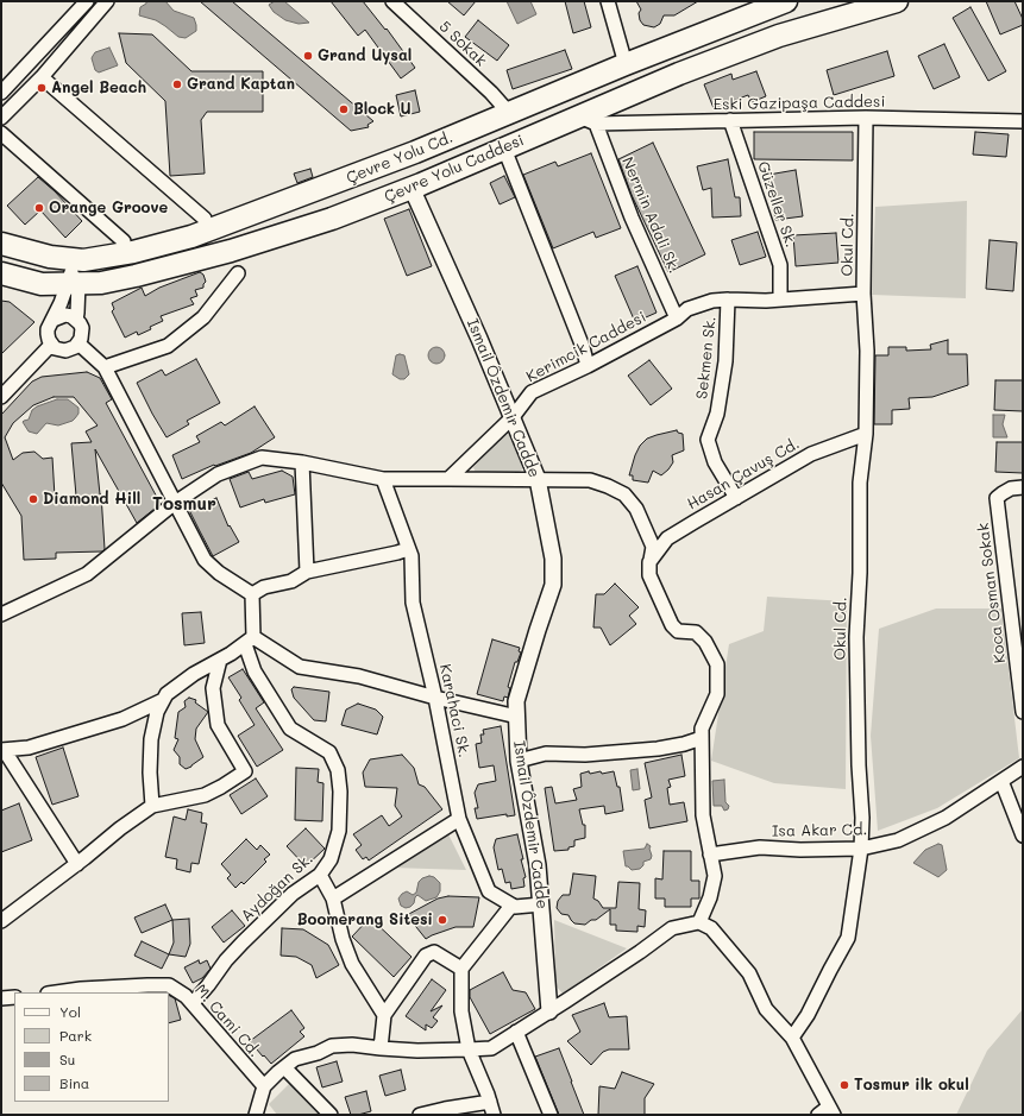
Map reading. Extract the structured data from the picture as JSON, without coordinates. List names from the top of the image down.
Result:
{
  "streets": {
    "highway": ["Çevre Yolu Cd.", "Çevre Yolu Caddesi"],
    "street": [
      "5 Sokak",
      "Eski Gazipaşa Caddesi",
      "Güzeller Sk.",
      "Nermin Adali Sk.",
      "Okul Cd.",
      "Kerimcik Caddesi",
      "Sekmen Sk.",
      "Ismail Ôzdemir Cadde",
      "Hasan Çavuş Cd.",
      "Koca Osman Sokak",
      "Karahaci Sk.",
      "Isa Akar Cd.",
      "Aydoğan Sk.",
      "M. Cami Cd."
    ]
  },
  "crossings": [
    ["5 Sokak", "Çevre Yolu Cd."],
    ["Eski Gazipaşa Caddesi", "Çevre Yolu Caddesi"],
    ["Eski Gazipaşa Caddesi", "Güzeller Sk."],
    ["Eski Gazipaşa Caddesi", "Nermin Adali Sk."],
    ["Eski Gazipaşa Caddesi", "Okul Cd."],
    ["Çevre Yolu Caddesi", "Nermin Adali Sk."],
    ["Çevre Yolu Caddesi", "Ismail Ôzdemir Cadde"],
    ["Güzeller Sk.", "Kerimcik Caddesi"],
    ["Nermin Adali Sk.", "Kerimcik Caddesi"],
    ["Okul Cd.", "Kerimcik Caddesi"],
    ["Okul Cd.", "Hasan Çavuş Cd."],
    ["Okul Cd.", "Isa Akar Cd."],
    ["Kerimcik Caddesi", "Sekmen Sk."],
    ["Kerimcik Caddesi", "Ismail Ôzdemir Cadde"],
    ["Sekmen Sk.", "Hasan Çavuş Cd."],
    ["Aydoğan Sk.", "M. Cami Cd."]
  ],
  "districts": ["Tosmur"],
  "places": [
    "Grand Uysal",
    "Grand Kaptan",
    "Angel Beach",
    "Block U",
    "Orange Groove",
    "Diamond Hill",
    "Boomerang Sitesi",
    "Tosmur ilk okul"
  ],
  "legend": [
    "Yol",
    "Park",
    "Su",
    "Bina"
  ]
}
